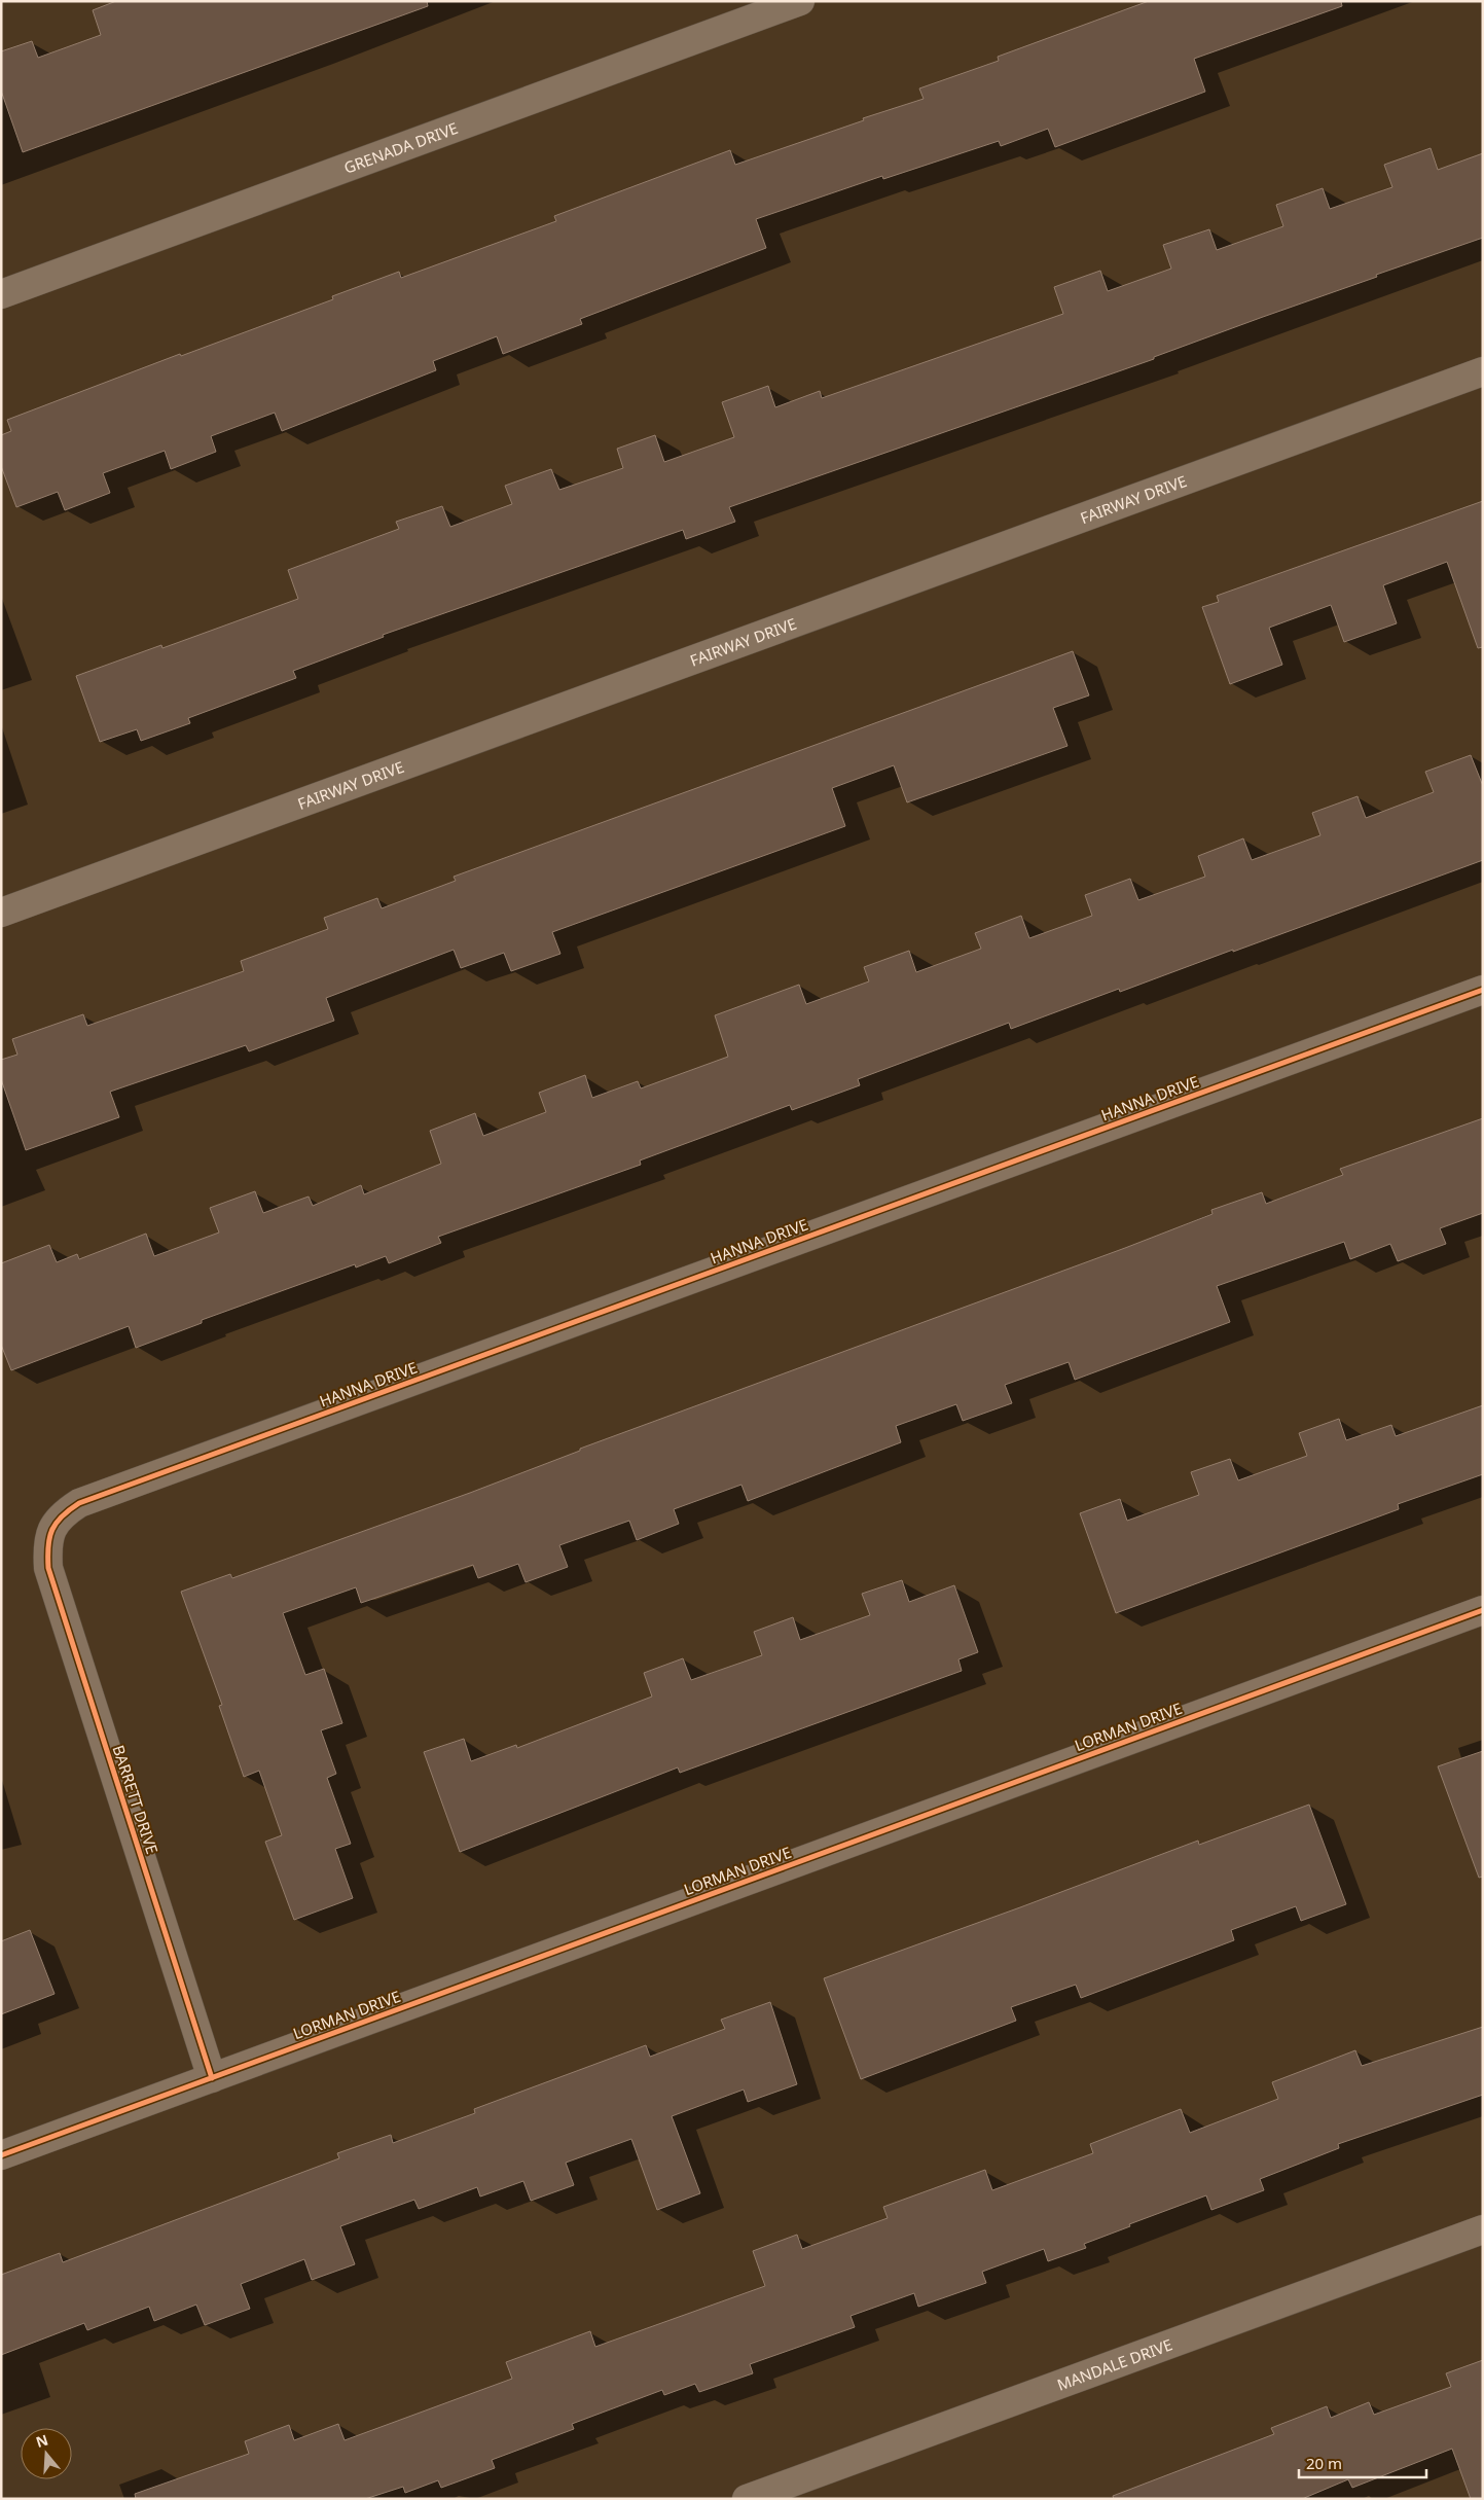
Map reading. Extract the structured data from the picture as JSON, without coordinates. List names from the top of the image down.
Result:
{
  "streets": {
    "street": [
      "GRENADA DRIVE",
      "FAIRWAY DRIVE",
      "HANNA DRIVE",
      "LORMAN DRIVE",
      "BARRETT DRIVE",
      "MANDALE DRIVE"
    ]
  },
  "crossings": [
    ["HANNA DRIVE", "BARRETT DRIVE"],
    ["LORMAN DRIVE", "BARRETT DRIVE"]
  ],
  "scale_bar": "20 m",
  "north": "top"
}
